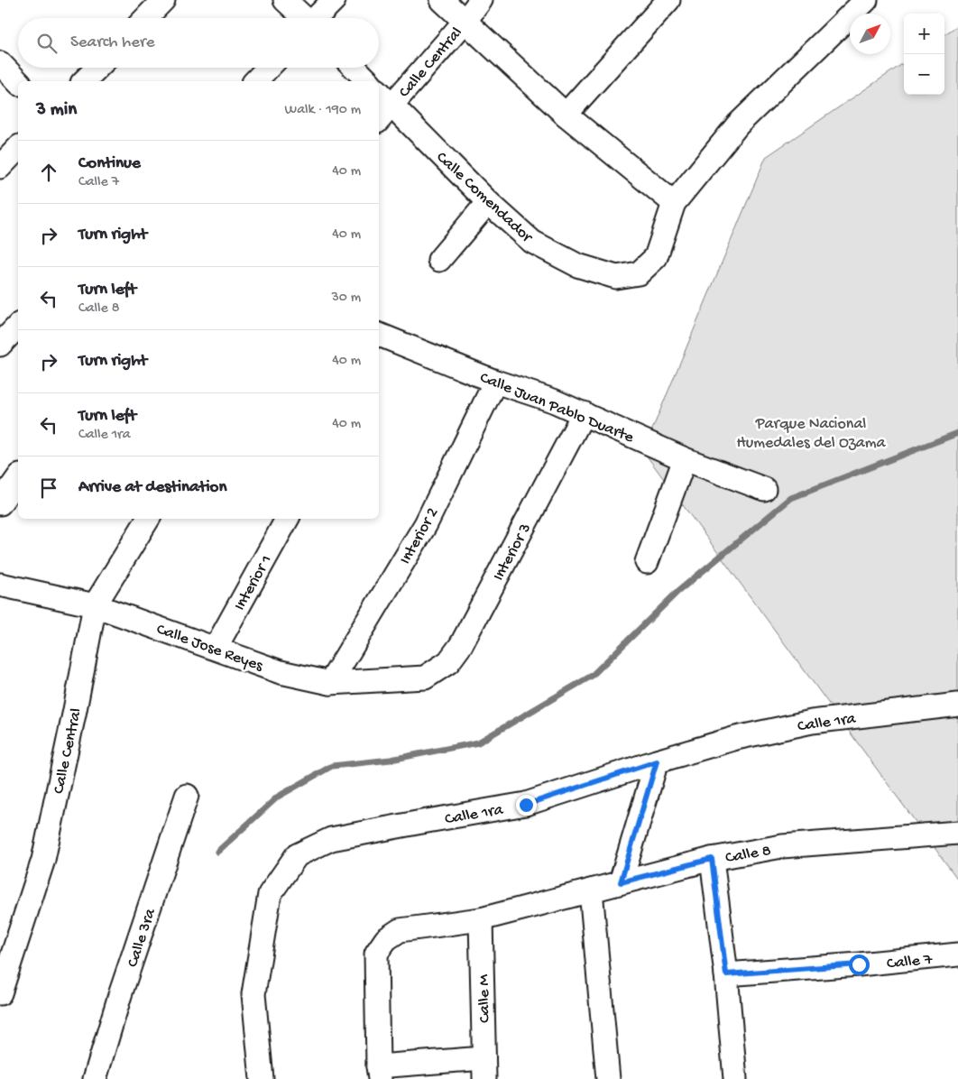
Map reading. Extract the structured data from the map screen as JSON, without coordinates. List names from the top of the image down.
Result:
{
  "streets": {
    "street": [
      "Calle Central",
      "Calle Comendador",
      "Calle Juan Pablo Duarte",
      "Interior 2",
      "Interior 3",
      "Interior 1",
      "Calle Jose Reyes",
      "Calle 1ra",
      "Calle 8",
      "Calle 3ra",
      "Calle 7",
      "Calle M"
    ]
  },
  "crossings": [
    ["Calle Central", "Calle Comendador"],
    ["Calle Central", "Calle Jose Reyes"],
    ["Calle Juan Pablo Duarte", "Interior 2"],
    ["Calle Juan Pablo Duarte", "Interior 3"],
    ["Interior 2", "Calle Jose Reyes"],
    ["Interior 3", "Calle Jose Reyes"],
    ["Interior 1", "Calle Jose Reyes"],
    ["Calle 8", "Calle M"]
  ],
  "parks": ["Parque Nacional Humedales del Ozama"],
  "north": "top right",
  "page": {
    "map_buttons": ["+", "−"],
    "search": "Search here",
    "heading": ["3 min", "Walk · 190 m"],
    "list": [
      ["Continue", "Calle 7", "40 m"],
      ["Turn right", "40 m"],
      ["Turn left", "Calle 8", "30 m"],
      ["Turn right", "40 m"],
      ["Turn left", "Calle 1ra", "40 m"],
      "Arrive at destination"
    ]
  }
}
